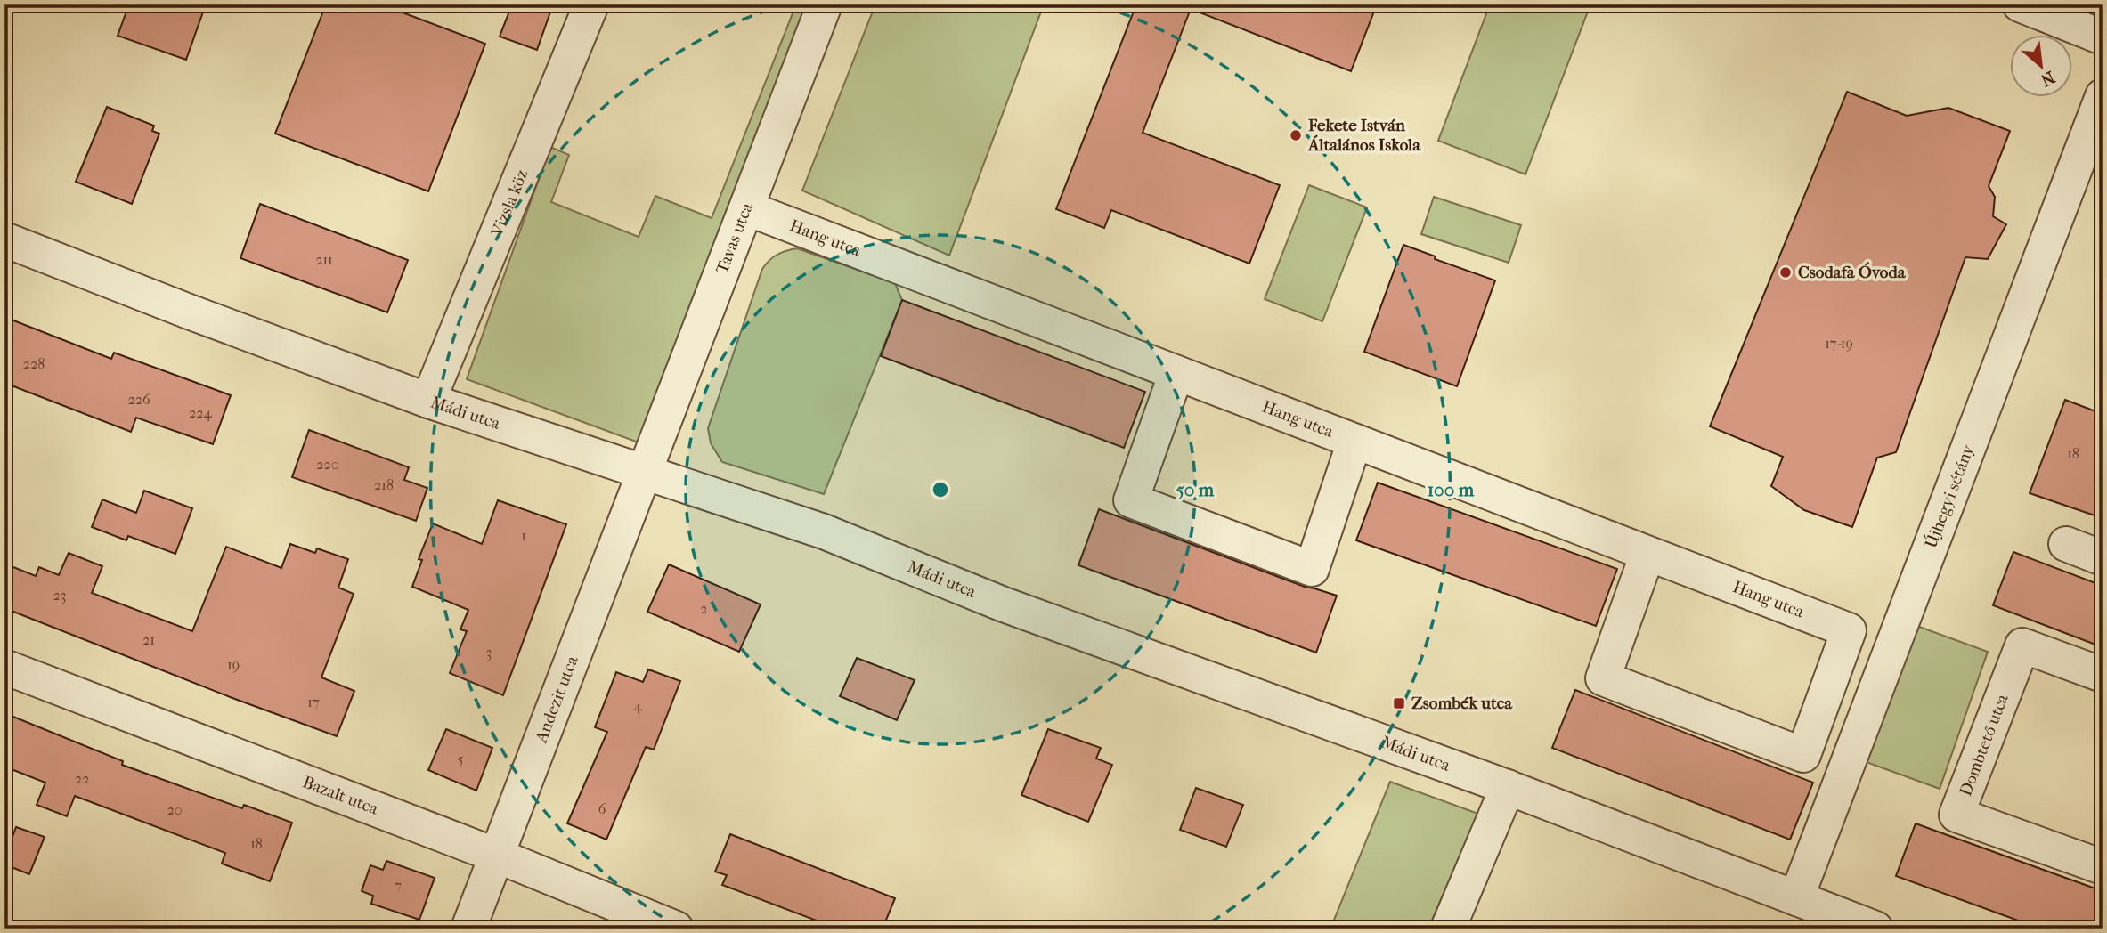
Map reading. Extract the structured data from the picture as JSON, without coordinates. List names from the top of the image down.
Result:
{
  "streets": {
    "street": [
      "Vizsla köz",
      "Tavas utca",
      "Hang utca",
      "Mádi utca",
      "Újhegyi sétány",
      "Andezit utca",
      "Dombtető utca",
      "Bazalt utca"
    ]
  },
  "crossings": [
    ["Vizsla köz", "Mádi utca"],
    ["Tavas utca", "Hang utca"],
    ["Tavas utca", "Mádi utca"],
    ["Tavas utca", "Andezit utca"],
    ["Mádi utca", "Újhegyi sétány"],
    ["Mádi utca", "Andezit utca"],
    ["Andezit utca", "Bazalt utca"]
  ],
  "places": {
    "other": ["Fekete István Általános Iskola", "Csodafa Óvoda"],
    "transit": ["Zsombék utca"]
  },
  "house_numbers": [
    "211",
    "17-19",
    "228",
    "226",
    "224",
    "18",
    "220",
    "218",
    "1",
    "23",
    "2",
    "21",
    "3",
    "19",
    "17",
    "4",
    "5",
    "22",
    "6",
    "20",
    "18",
    "7"
  ],
  "north": "bottom right",
  "rings": ["50 m", "100 m"]
}
